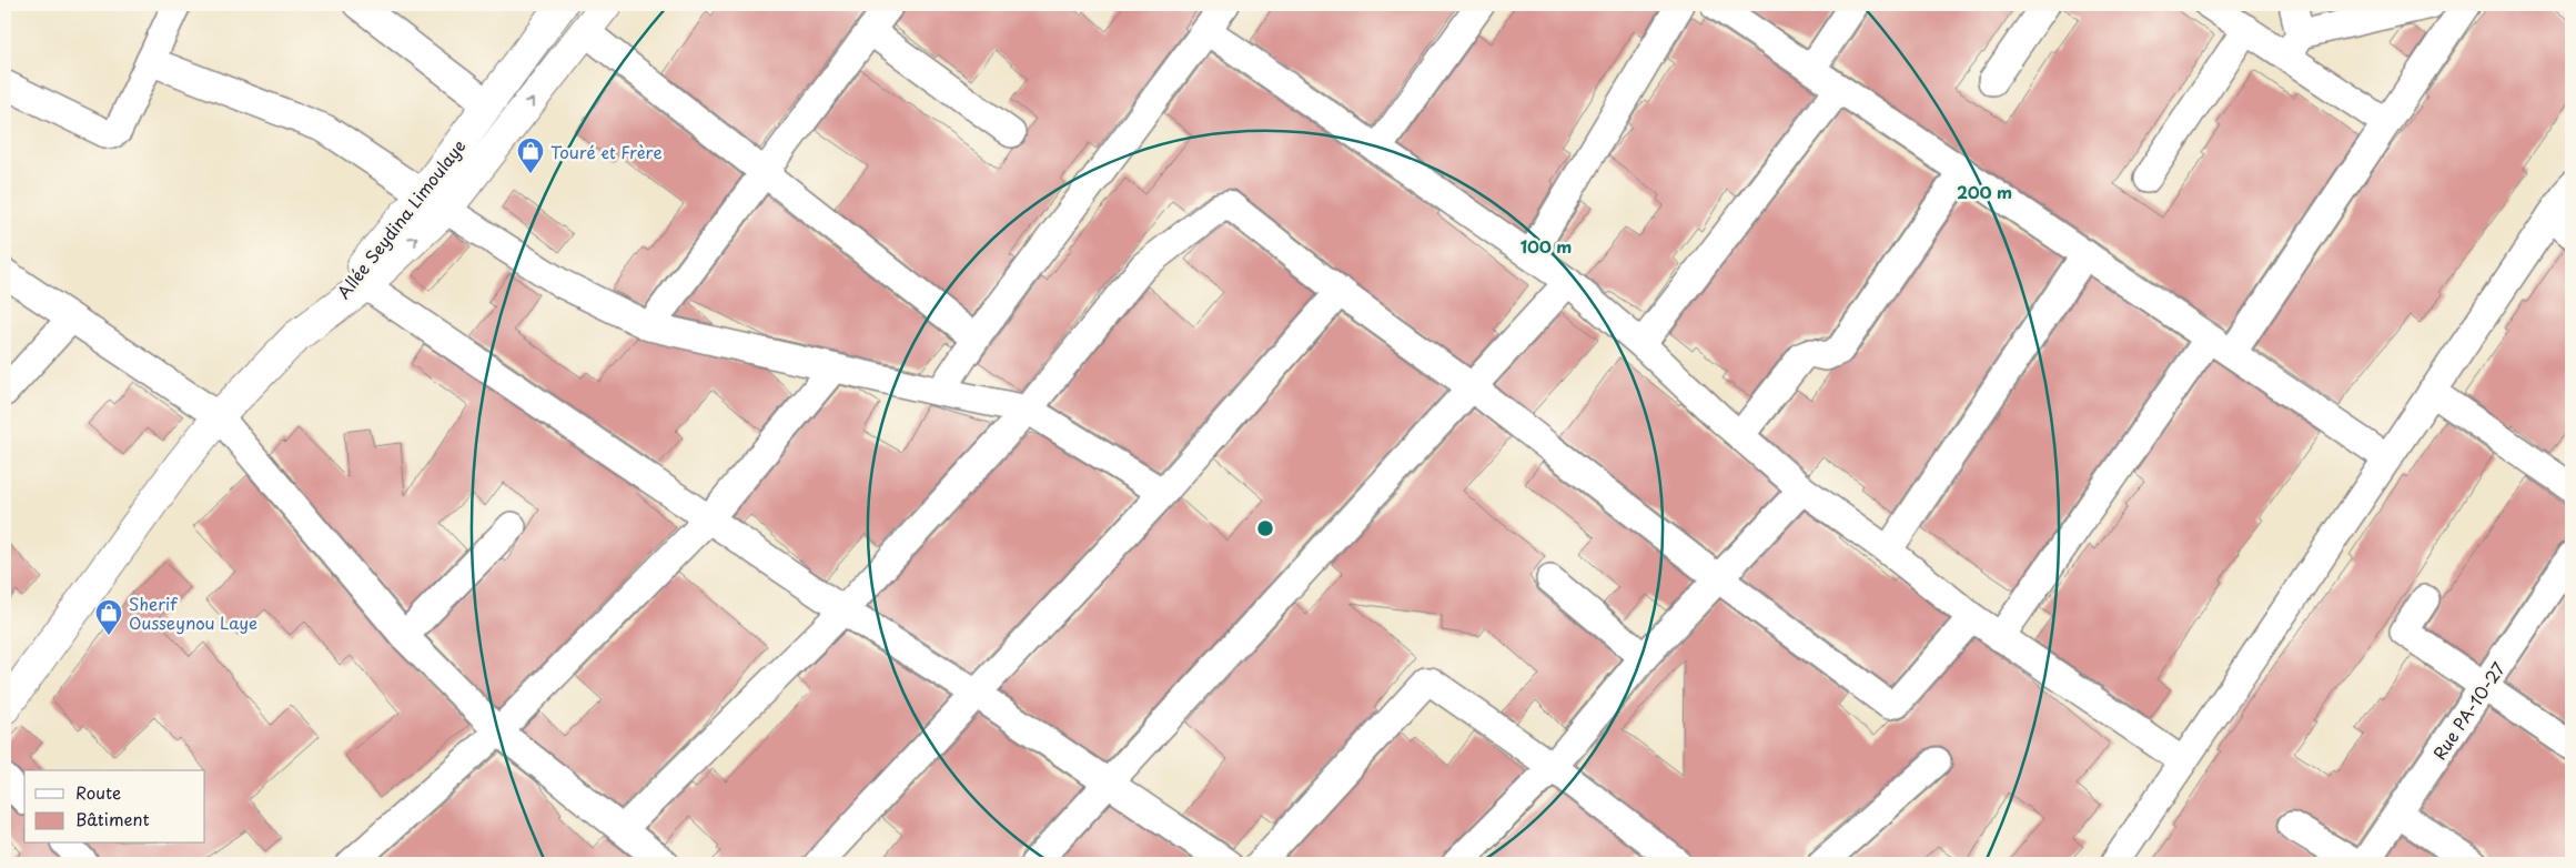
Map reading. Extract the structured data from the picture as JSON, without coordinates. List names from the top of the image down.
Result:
{
  "streets": {
    "main road": ["Allée Seydina Limoulaye"],
    "street": ["Rue PA-10-27"]
  },
  "places": {
    "shop": ["Touré et Frère", "Sherif Ousseynou Laye"]
  },
  "legend": ["Route", "Bâtiment"],
  "rings": ["200 m", "100 m"]
}
